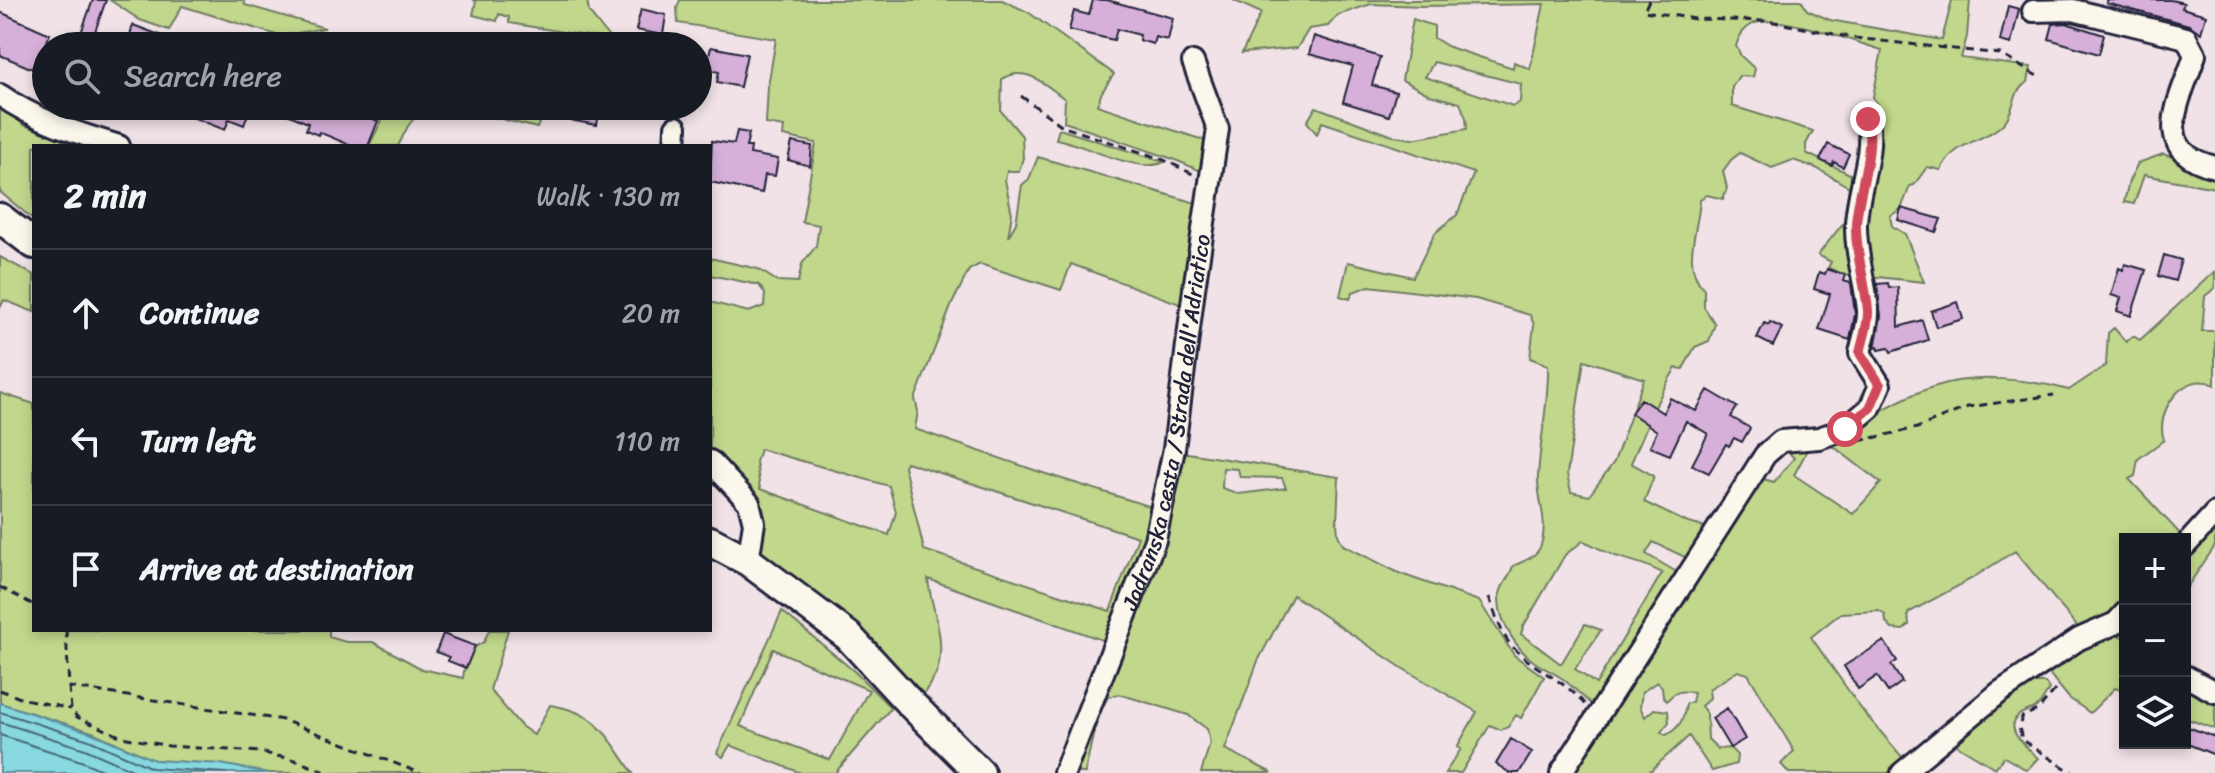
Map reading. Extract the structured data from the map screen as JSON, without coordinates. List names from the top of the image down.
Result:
{
  "streets": {
    "street": ["Jadranska cesta / Strada dell'Adriatico"]
  },
  "page": {
    "search": "Search here",
    "heading": ["2 min", "Walk · 130 m"],
    "list": [
      ["Continue", "20 m"],
      ["Turn left", "110 m"],
      "Arrive at destination"
    ],
    "map_buttons": ["+", "−"]
  }
}
